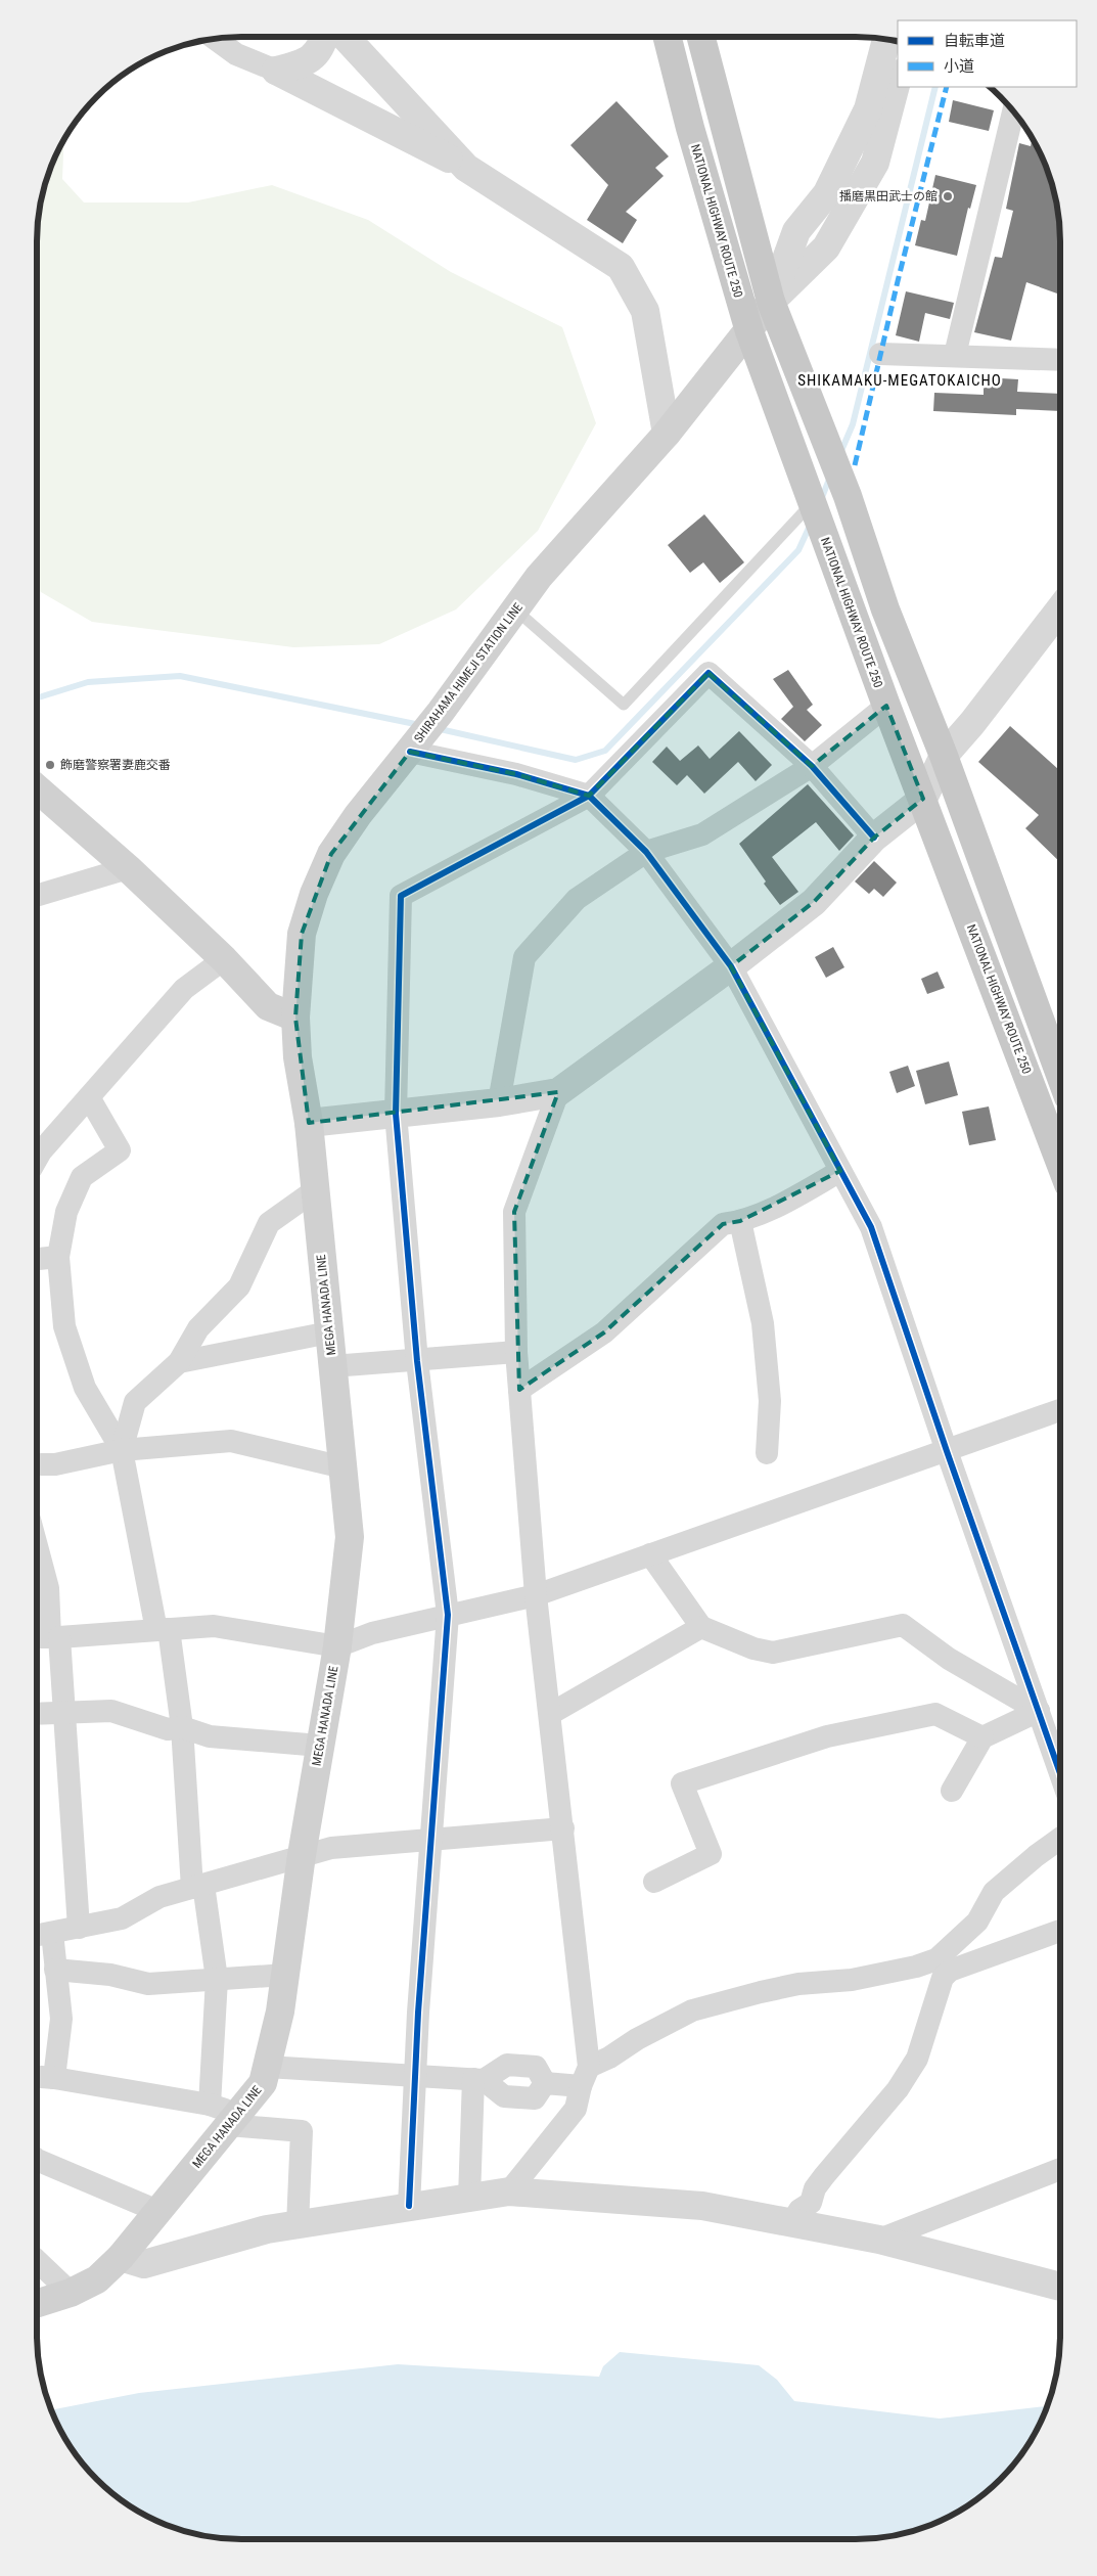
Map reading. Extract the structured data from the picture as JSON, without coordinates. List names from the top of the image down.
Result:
{
  "streets": {
    "highway": ["NATIONAL HIGHWAY ROUTE 250"],
    "main road": ["SHIRAHAMA HIMEJI STATION LINE", "MEGA HANADA LINE"]
  },
  "crossings": [
    ["NATIONAL HIGHWAY ROUTE 250", "SHIRAHAMA HIMEJI STATION LINE"],
    ["SHIRAHAMA HIMEJI STATION LINE", "MEGA HANADA LINE"]
  ],
  "districts": ["SHIKAMAKU-MEGATOKAICHO"],
  "places": ["播磨黒田武士の館", "飾磨警察署妻鹿交番"],
  "legend": ["自転車道", "小道"]
}
